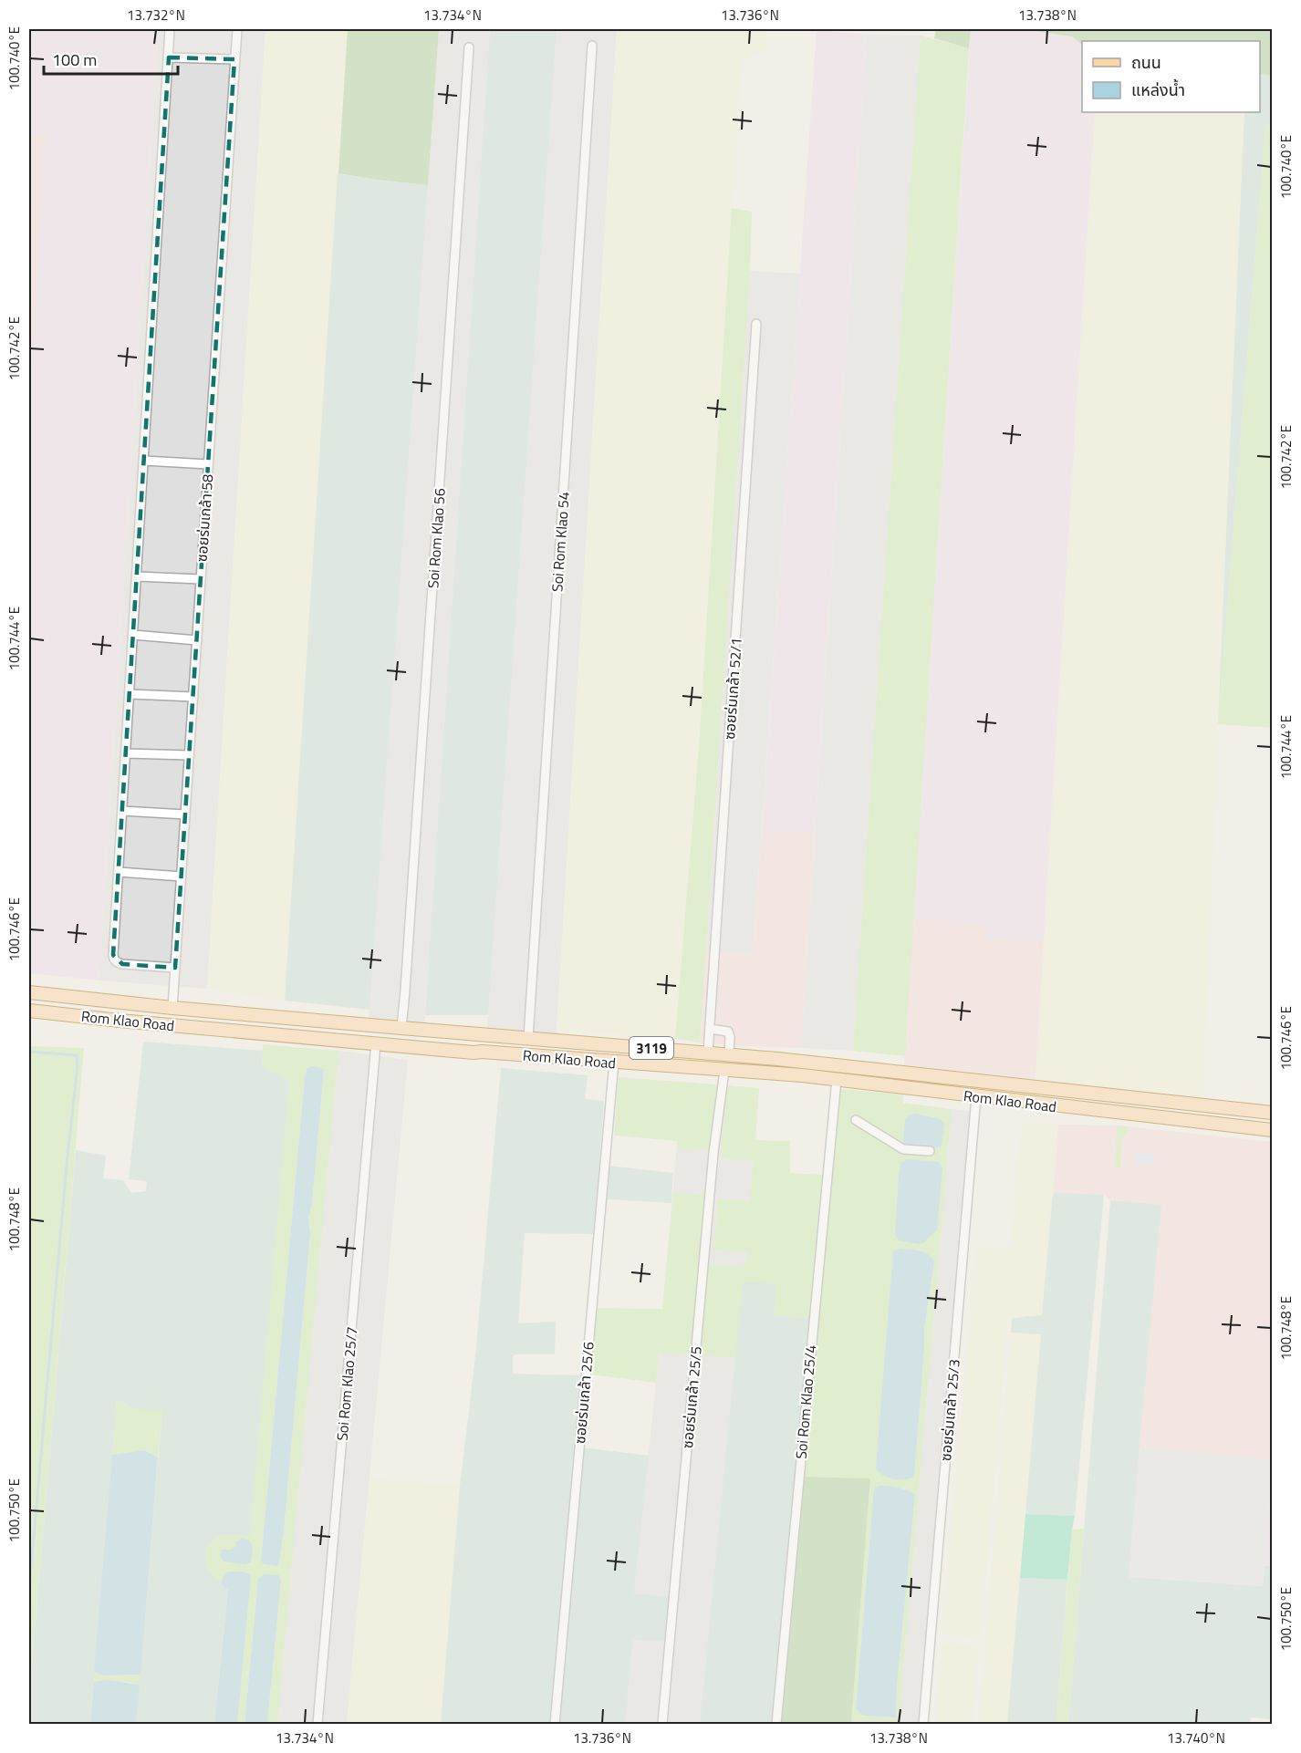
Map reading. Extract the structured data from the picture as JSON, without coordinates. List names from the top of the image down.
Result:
{
  "streets": {
    "main road": ["Rom Klao Road", "3119"],
    "street": [
      "ซอยร่มเกล้า 58",
      "Soi Rom Klao 56",
      "Soi Rom Klao 54",
      "ซอยร่มเกล้า 52/1",
      "Soi Rom Klao 25/7",
      "ซอยร่มเกล้า 25/6",
      "ซอยร่มเกล้า 25/5",
      "Soi Rom Klao 25/4",
      "ซอยร่มเกล้า 25/3"
    ]
  },
  "crossings": [
    ["ซอยร่มเกล้า 58", "Rom Klao Road"],
    ["Soi Rom Klao 56", "Rom Klao Road"],
    ["Soi Rom Klao 54", "Rom Klao Road"],
    ["ซอยร่มเกล้า 52/1", "Rom Klao Road"],
    ["Rom Klao Road", "Soi Rom Klao 25/7"],
    ["Rom Klao Road", "ซอยร่มเกล้า 25/6"],
    ["Rom Klao Road", "ซอยร่มเกล้า 25/5"],
    ["Rom Klao Road", "Soi Rom Klao 25/4"],
    ["Rom Klao Road", "ซอยร่มเกล้า 25/3"]
  ],
  "legend": ["ถนน", "แหล่งน้ำ"],
  "scale_bar": "100 m",
  "coordinates": [
    "13.732°N",
    "13.734°N",
    "13.736°N",
    "13.738°N",
    "100.740°E",
    "100.742°E",
    "100.744°E",
    "100.746°E",
    "100.748°E",
    "100.750°E",
    "13.740°N"
  ]
}
